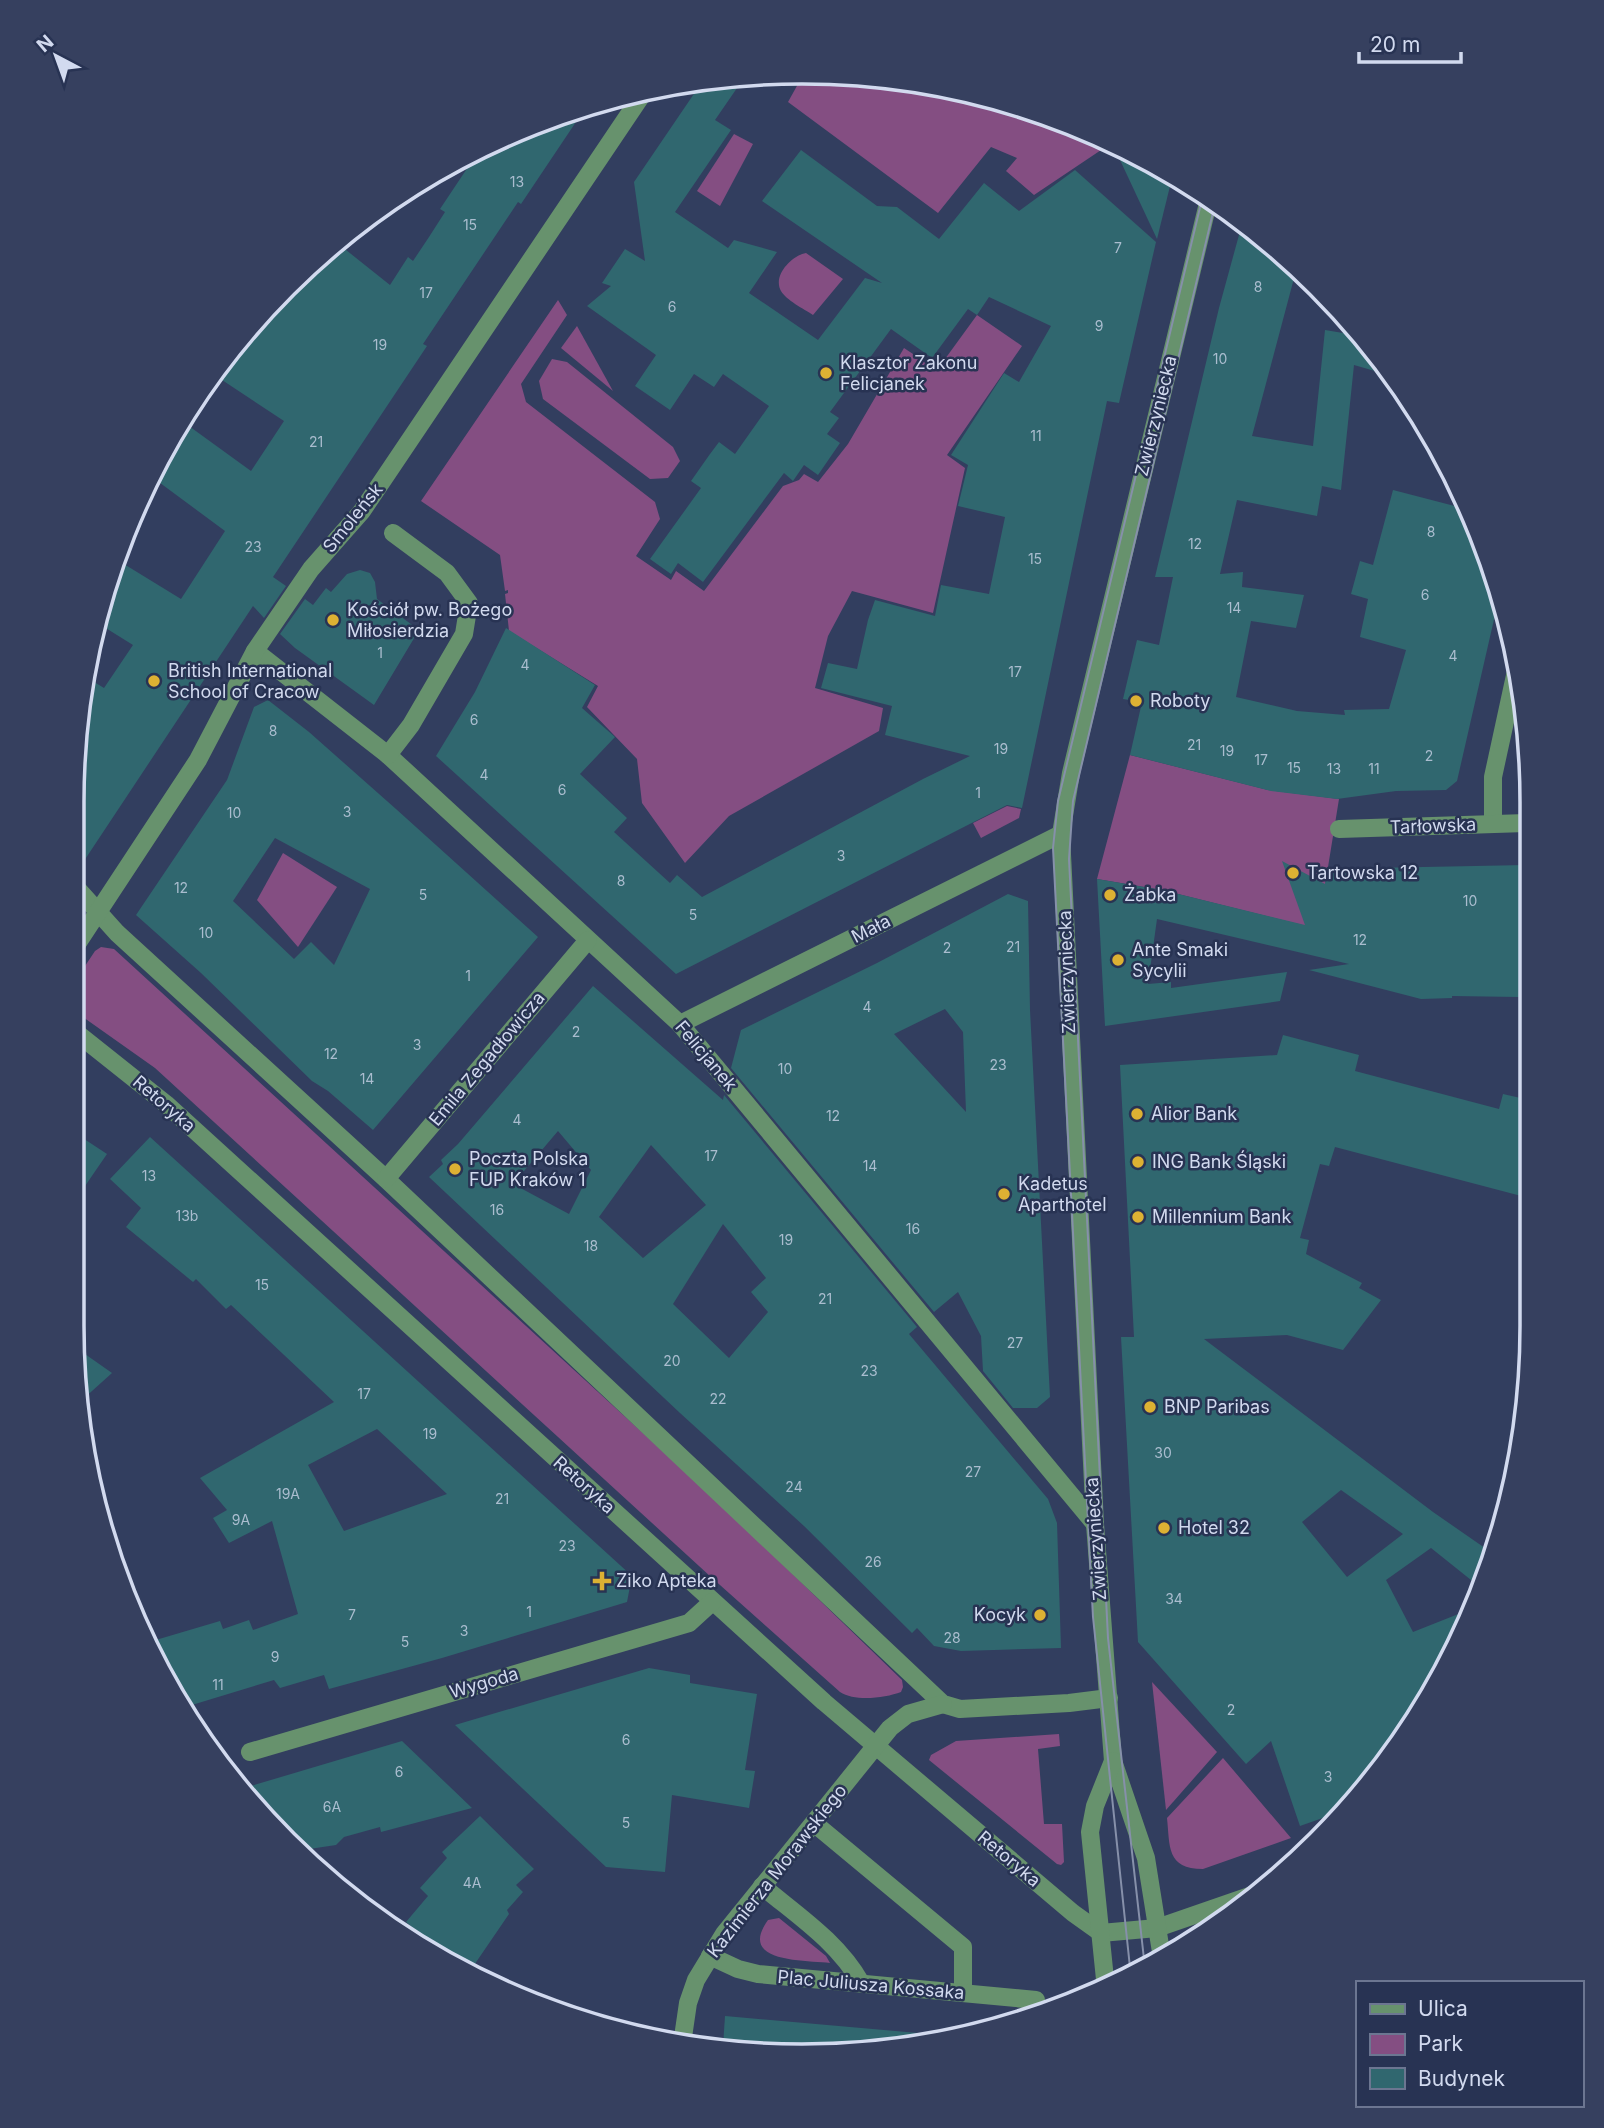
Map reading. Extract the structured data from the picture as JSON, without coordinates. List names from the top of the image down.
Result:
{
  "streets": {
    "street": [
      "Zwierzyniecka",
      "Smoleńsk",
      "Tarłowska",
      "Mała",
      "Felicjanek",
      "Emila Zegadłowicza",
      "Retoryka",
      "Wygoda",
      "Kazimierza Morawskiego",
      "Plac Juliusza Kossaka"
    ]
  },
  "crossings": [
    ["Zwierzyniecka", "Mała"],
    ["Zwierzyniecka", "Felicjanek"],
    ["Zwierzyniecka", "Retoryka"],
    ["Smoleńsk", "Felicjanek"],
    ["Mała", "Felicjanek"],
    ["Felicjanek", "Emila Zegadłowicza"],
    ["Retoryka", "Wygoda"],
    ["Retoryka", "Kazimierza Morawskiego"],
    ["Kazimierza Morawskiego", "Plac Juliusza Kossaka"]
  ],
  "places": {
    "other": [
      "Klasztor Zakonu Felicjanek",
      "Kościół pw. Bożego Miłosierdzia",
      "British International School of Cracow",
      "Roboty",
      "Tartowska 12",
      "Żabka",
      "Ante Smaki Sycylii",
      "Alior Bank",
      "ING Bank Śląski",
      "Poczta Polska FUP Kraków 1",
      "Kadetus Aparthotel",
      "Millennium Bank",
      "BNP Paribas",
      "Hotel 32",
      "Kocyk"
    ],
    "health": ["Ziko Apteka"]
  },
  "house_numbers": [
    "13",
    "15",
    "7",
    "8",
    "17",
    "6",
    "9",
    "19",
    "10",
    "11",
    "21",
    "8",
    "12",
    "23",
    "15",
    "6",
    "14",
    "1",
    "4",
    "4",
    "17",
    "6",
    "8",
    "21",
    "19",
    "19",
    "2",
    "17",
    "15",
    "13",
    "11",
    "4",
    "6",
    "1",
    "3",
    "10",
    "3",
    "8",
    "12",
    "5",
    "10",
    "5",
    "10",
    "12",
    "21",
    "2",
    "1",
    "4",
    "2",
    "3",
    "12",
    "23",
    "10",
    "14",
    "12",
    "4",
    "17",
    "14",
    "13",
    "16",
    "13b",
    "16",
    "19",
    "18",
    "15",
    "21",
    "27",
    "20",
    "23",
    "17",
    "22",
    "19",
    "30",
    "27",
    "24",
    "19A",
    "21",
    "9A",
    "23",
    "26",
    "34",
    "1",
    "7",
    "3",
    "28",
    "5",
    "9",
    "11",
    "2",
    "6",
    "6",
    "3",
    "6A",
    "5",
    "4A"
  ],
  "legend": ["Ulica", "Park", "Budynek"],
  "scale_bar": "20 m",
  "north": "top left"
}
